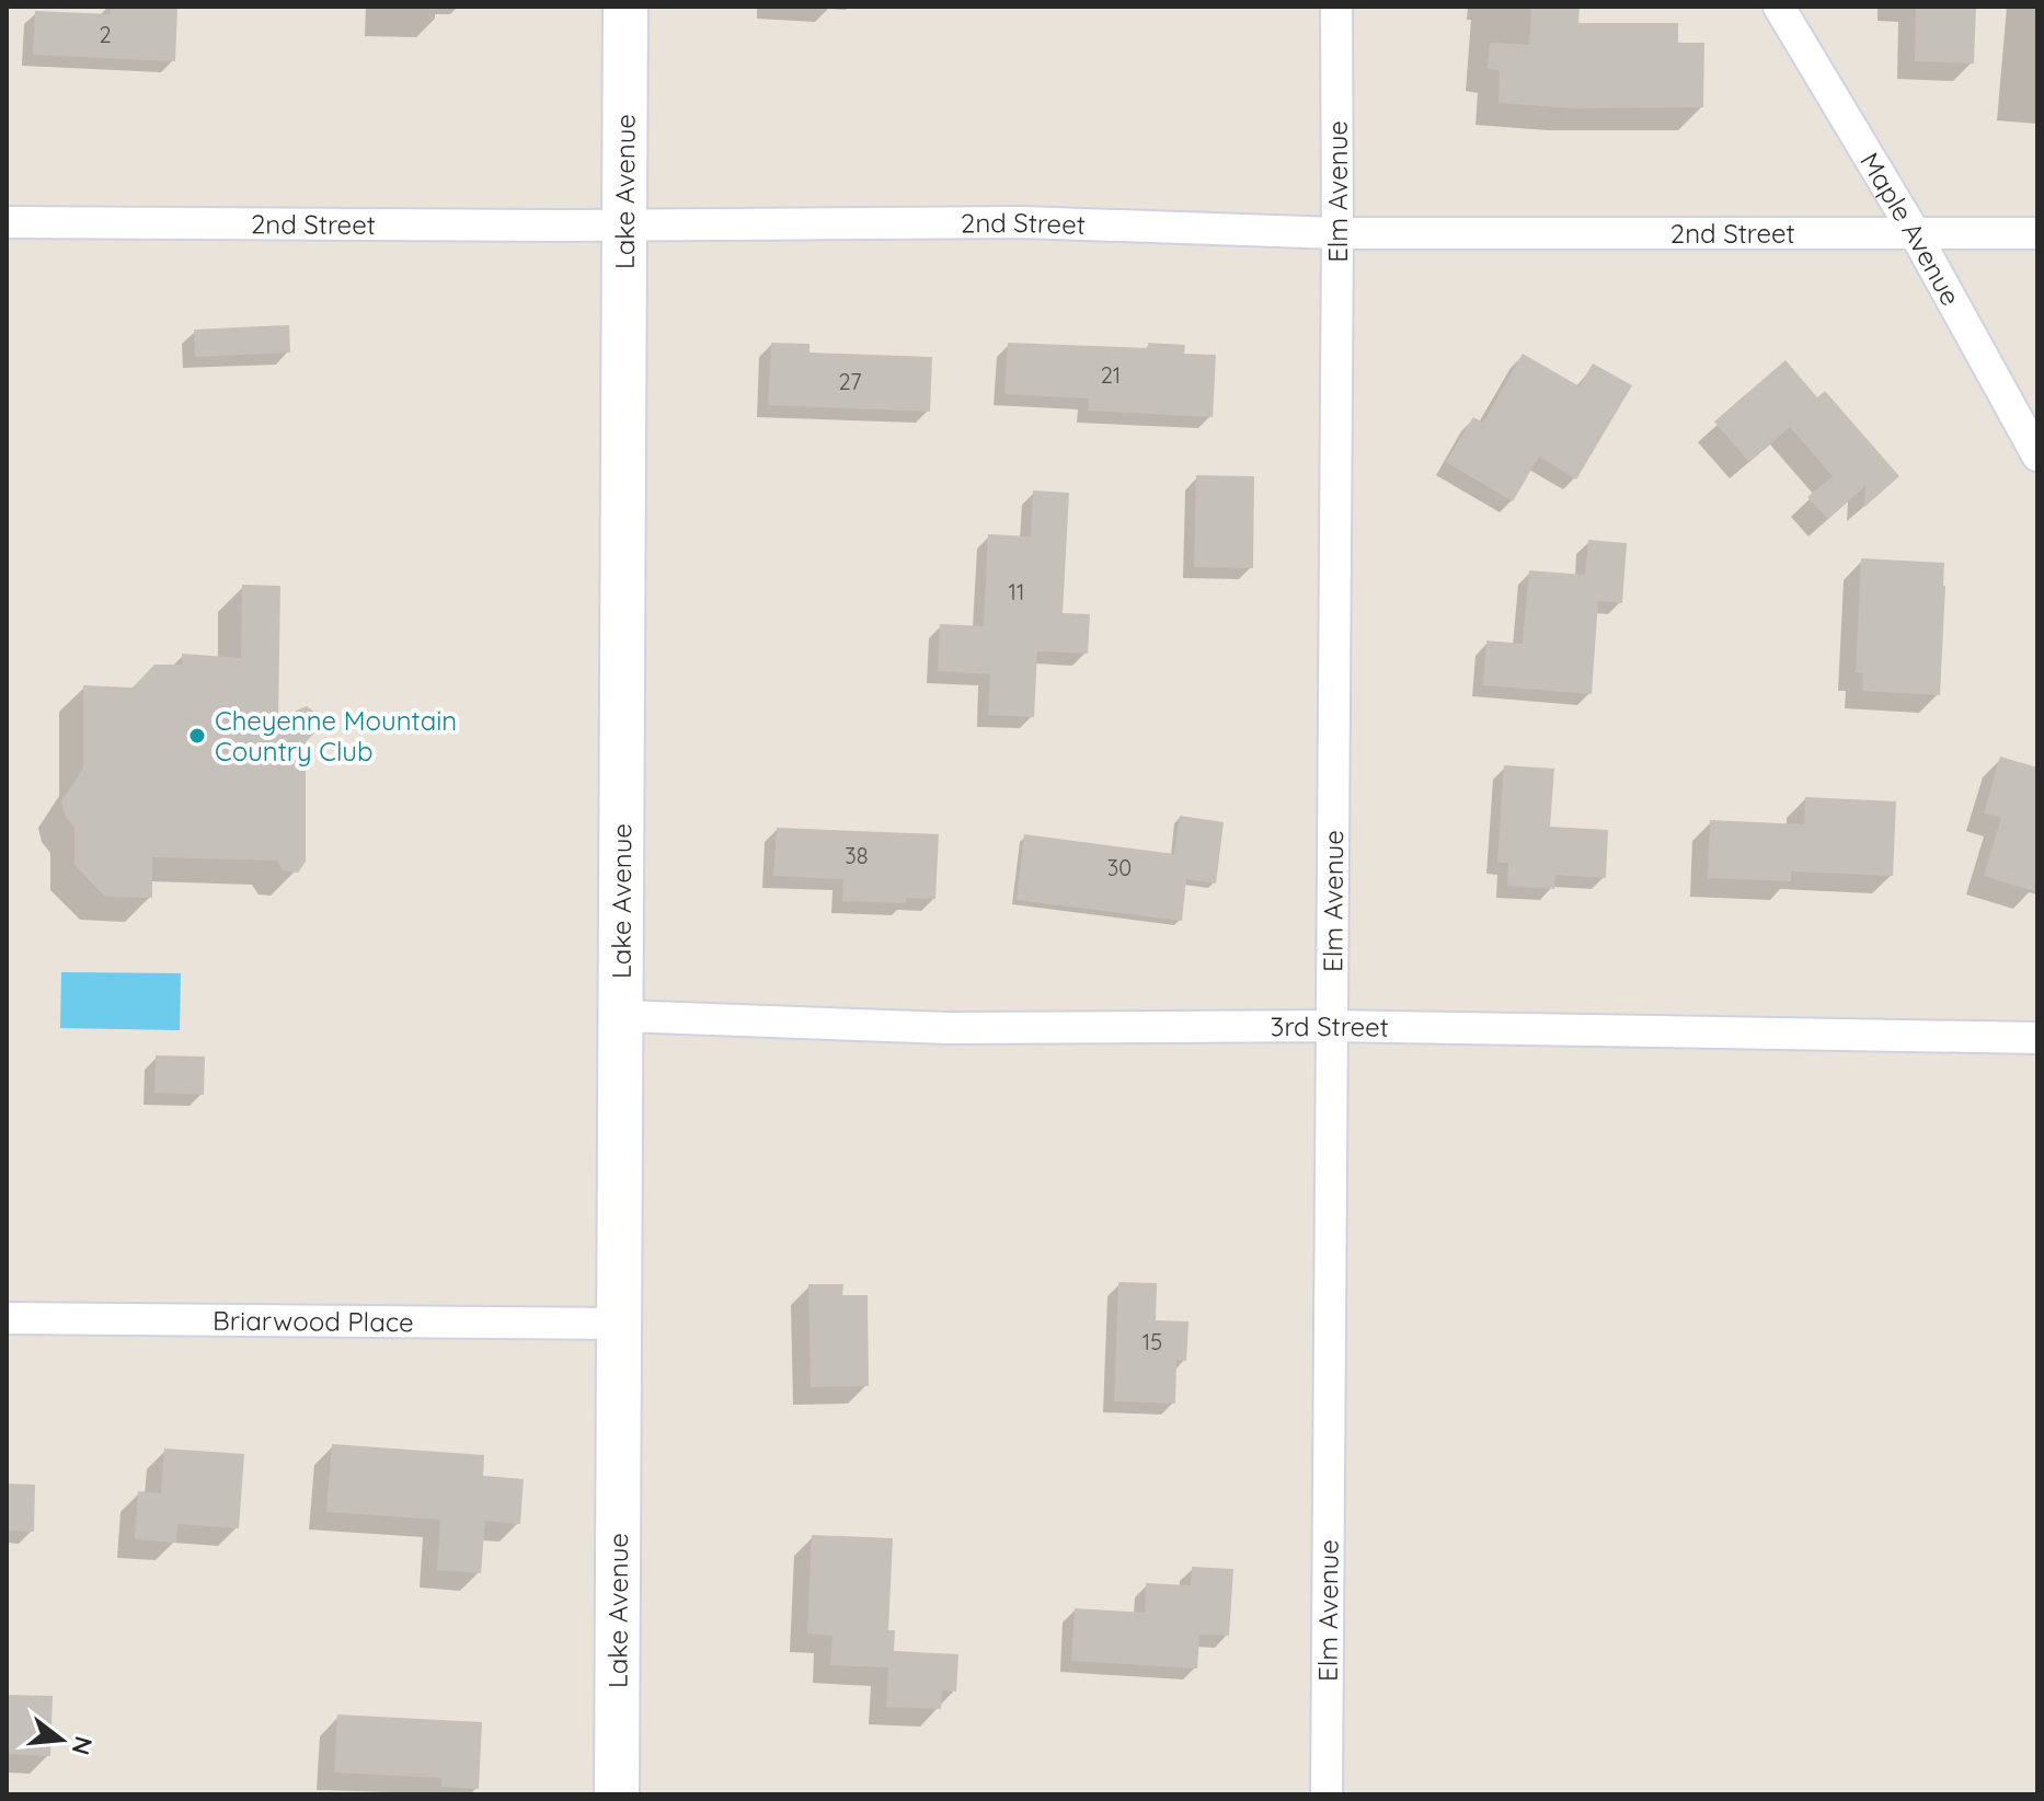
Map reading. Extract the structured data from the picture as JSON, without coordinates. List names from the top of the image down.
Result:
{
  "streets": {
    "main road": ["Lake Avenue"],
    "street": [
      "Elm Avenue",
      "2nd Street",
      "Maple Avenue",
      "3rd Street",
      "Briarwood Place"
    ]
  },
  "crossings": [
    ["Lake Avenue", "2nd Street"],
    ["Lake Avenue", "3rd Street"],
    ["Lake Avenue", "Briarwood Place"],
    ["Elm Avenue", "2nd Street"],
    ["Elm Avenue", "3rd Street"],
    ["2nd Street", "Maple Avenue"]
  ],
  "places": ["Cheyenne Mountain Country Club"],
  "house_numbers": [
    "2",
    "21",
    "27",
    "11",
    "38",
    "30",
    "15"
  ],
  "north": "right"
}
